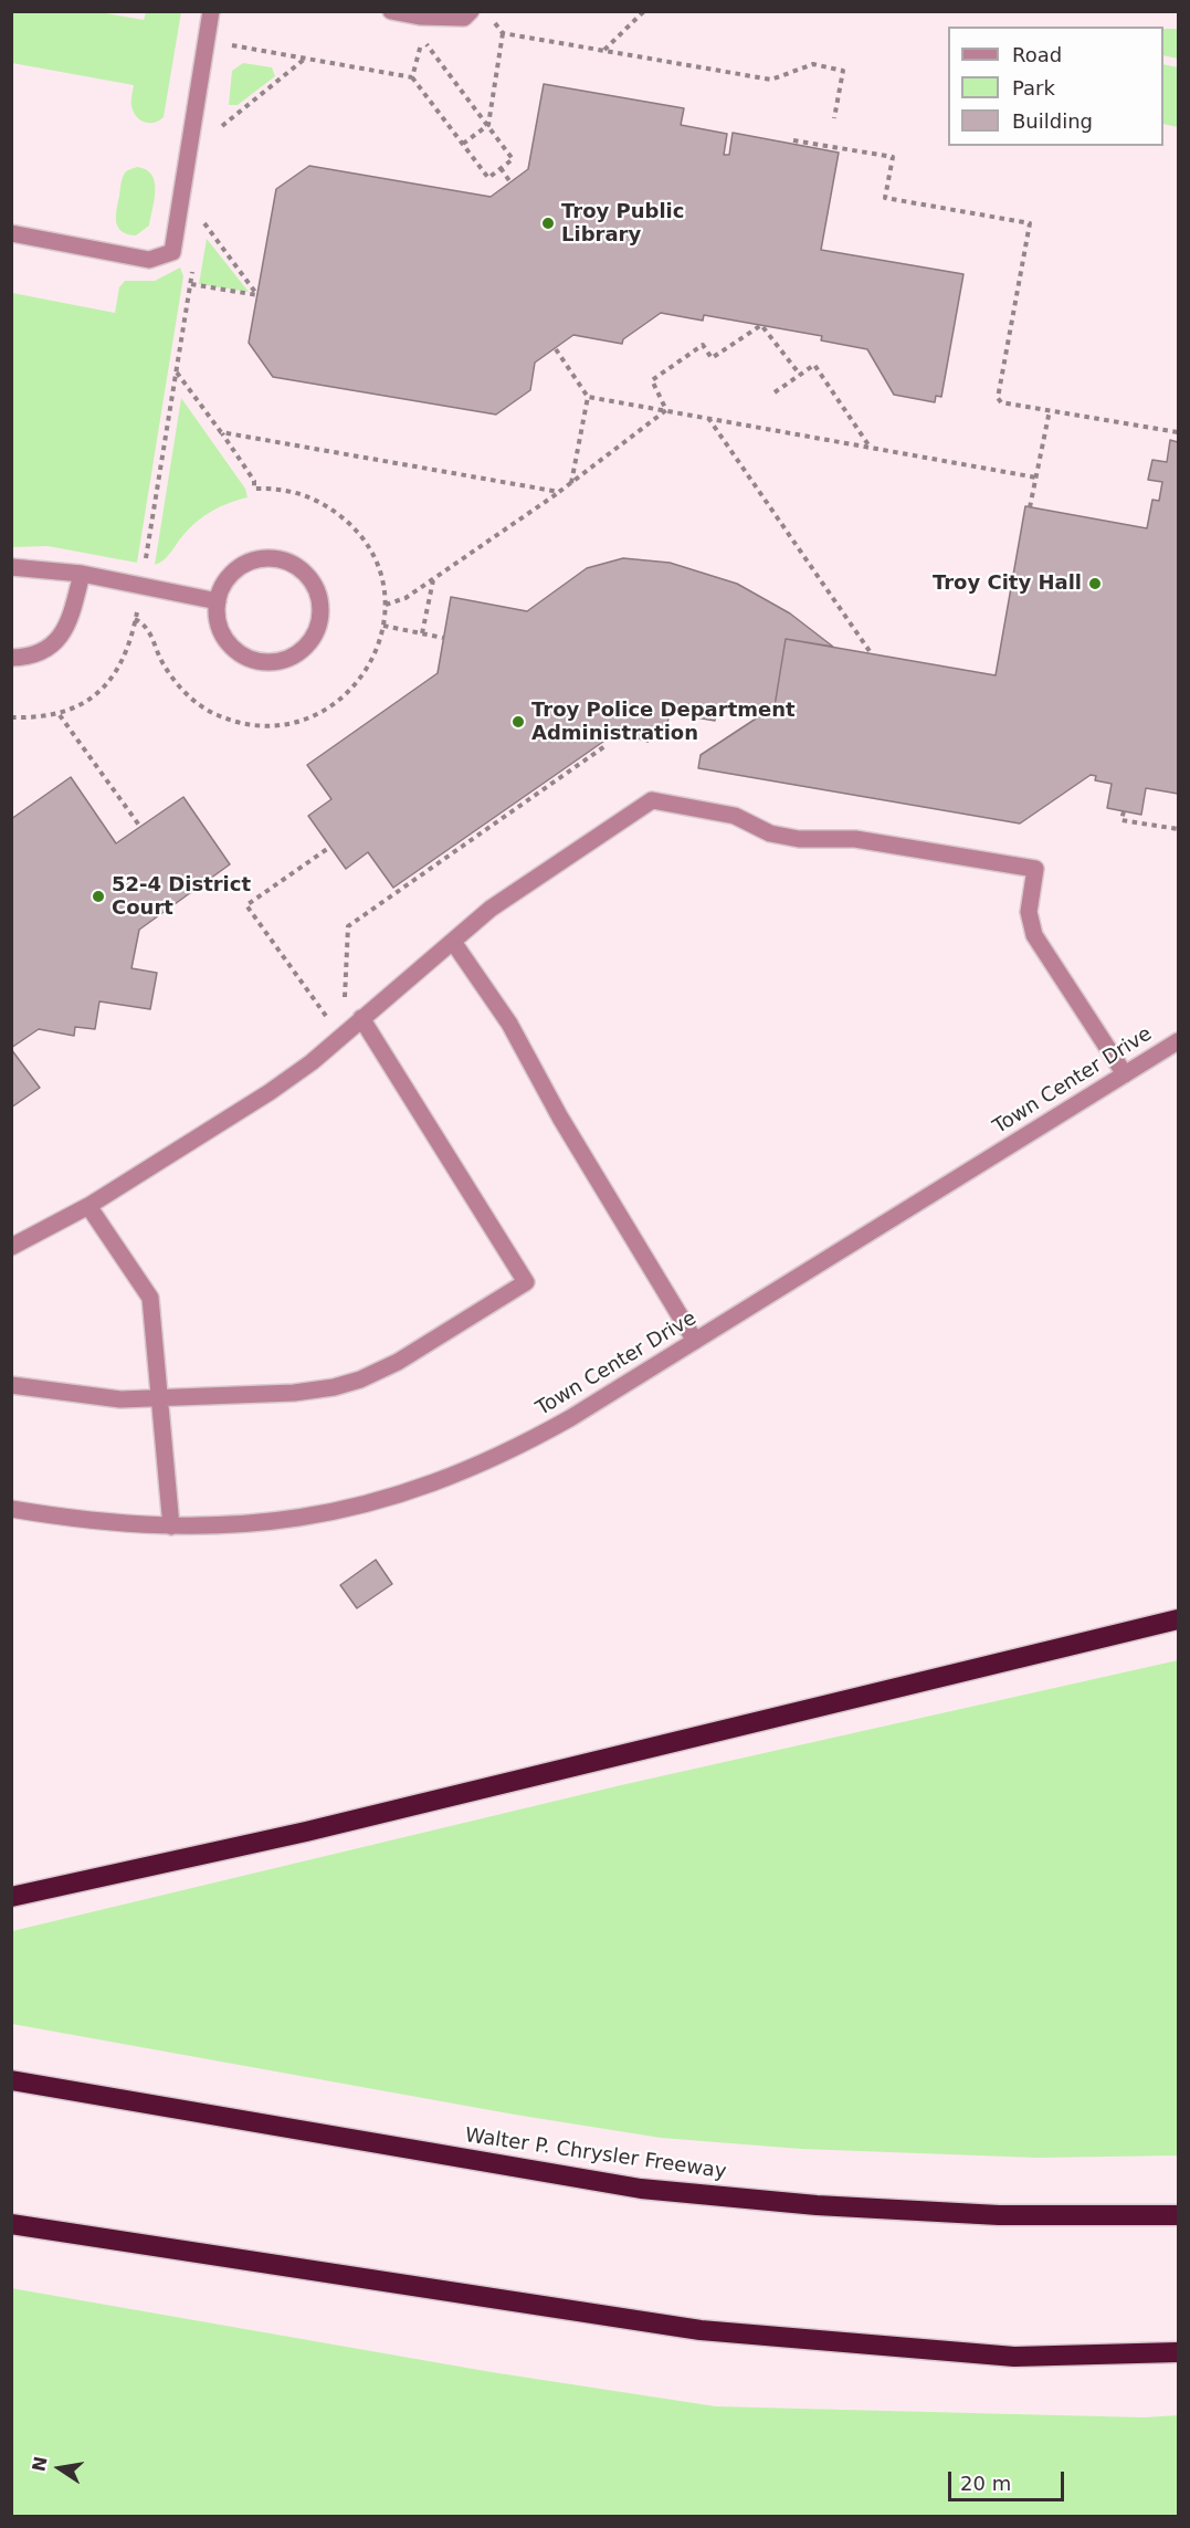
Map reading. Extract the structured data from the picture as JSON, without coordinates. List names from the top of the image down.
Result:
{
  "streets": {
    "highway": ["Walter P. Chrysler Freeway"],
    "street": ["Town Center Drive"]
  },
  "places": [
    "Troy Public Library",
    "Troy City Hall",
    "Troy Police Department Administration",
    "52-4 District Court"
  ],
  "legend": ["Road", "Park", "Building"],
  "scale_bar": "20 m",
  "north": "left"
}
